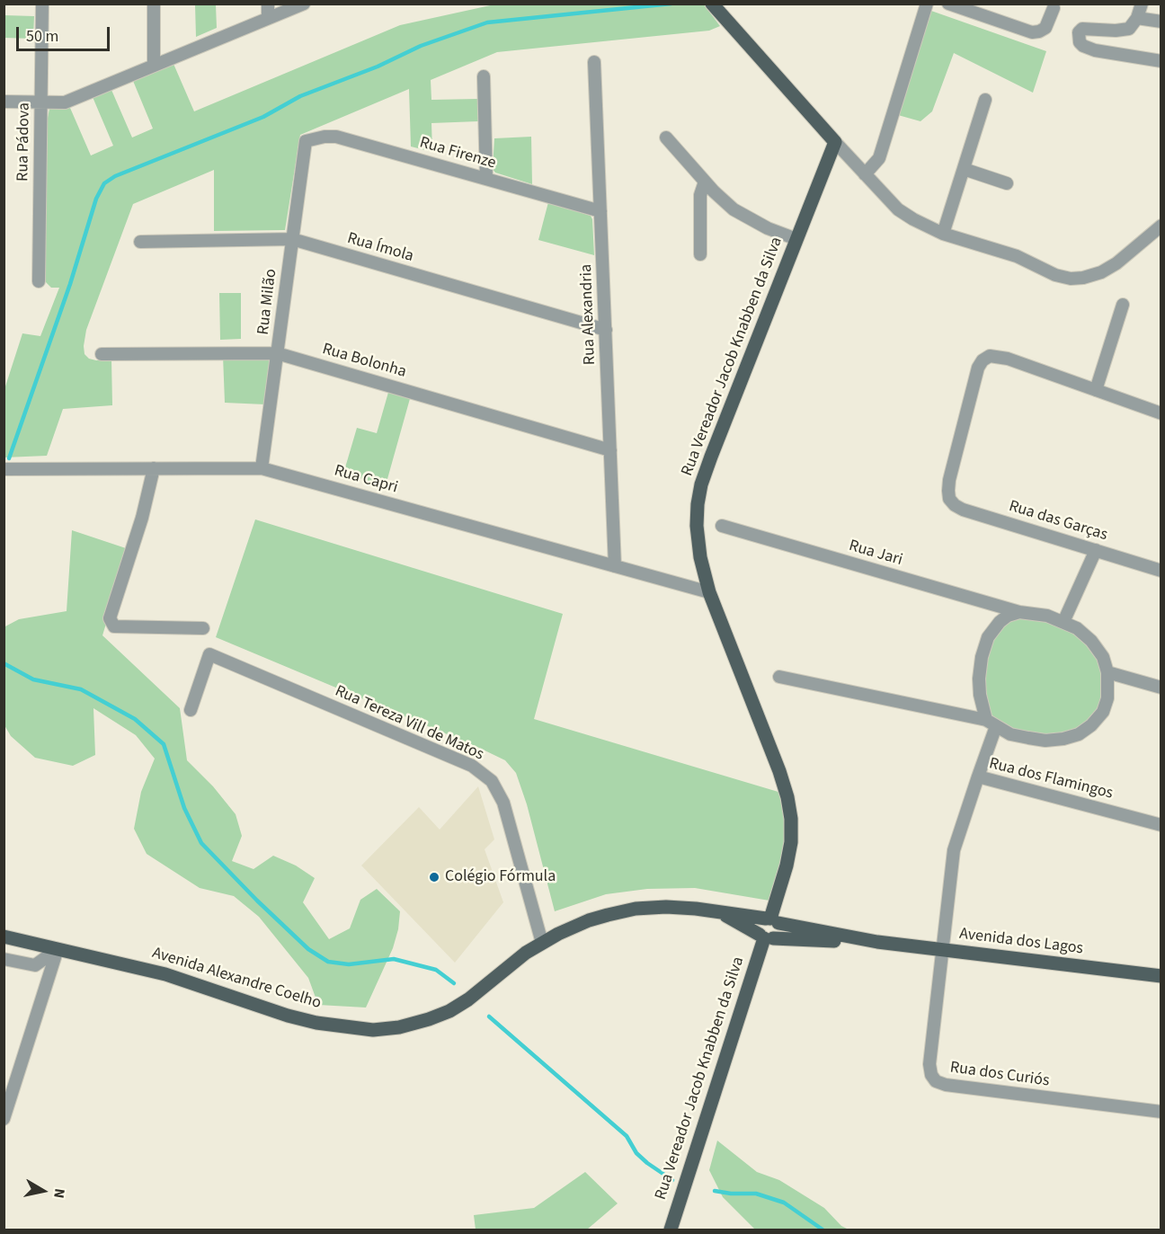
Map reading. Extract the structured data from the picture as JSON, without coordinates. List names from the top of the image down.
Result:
{
  "streets": {
    "main road": ["Rua Vereador Jacob Knabben da Silva", "Avenida dos Lagos", "Avenida Alexandre Coelho"],
    "street": [
      "Rua Pádova",
      "Rua Firenze",
      "Rua Ímola",
      "Rua Milão",
      "Rua Alexandria",
      "Rua Bolonha",
      "Rua Capri",
      "Rua das Garças",
      "Rua Jari",
      "Rua Tereza Vill de Matos",
      "Rua dos Flamingos",
      "Rua dos Curiós"
    ]
  },
  "crossings": [
    ["Rua Firenze", "Rua Milão"],
    ["Rua Firenze", "Rua Alexandria"],
    ["Rua Ímola", "Rua Milão"],
    ["Rua Ímola", "Rua Alexandria"],
    ["Rua Milão", "Rua Bolonha"],
    ["Rua Milão", "Rua Capri"],
    ["Rua Alexandria", "Rua Bolonha"],
    ["Rua Alexandria", "Rua Capri"],
    ["Rua Vereador Jacob Knabben da Silva", "Rua Capri"],
    ["Rua Vereador Jacob Knabben da Silva", "Avenida dos Lagos"],
    ["Rua Vereador Jacob Knabben da Silva", "Avenida Alexandre Coelho"],
    ["Rua Tereza Vill de Matos", "Avenida Alexandre Coelho"],
    ["Rua dos Flamingos", "Avenida dos Lagos"],
    ["Rua dos Flamingos", "Rua dos Curiós"],
    ["Avenida dos Lagos", "Avenida Alexandre Coelho"],
    ["Avenida dos Lagos", "Rua dos Curiós"]
  ],
  "places": ["Colégio Fórmula"],
  "scale_bar": "50 m",
  "north": "right"
}
